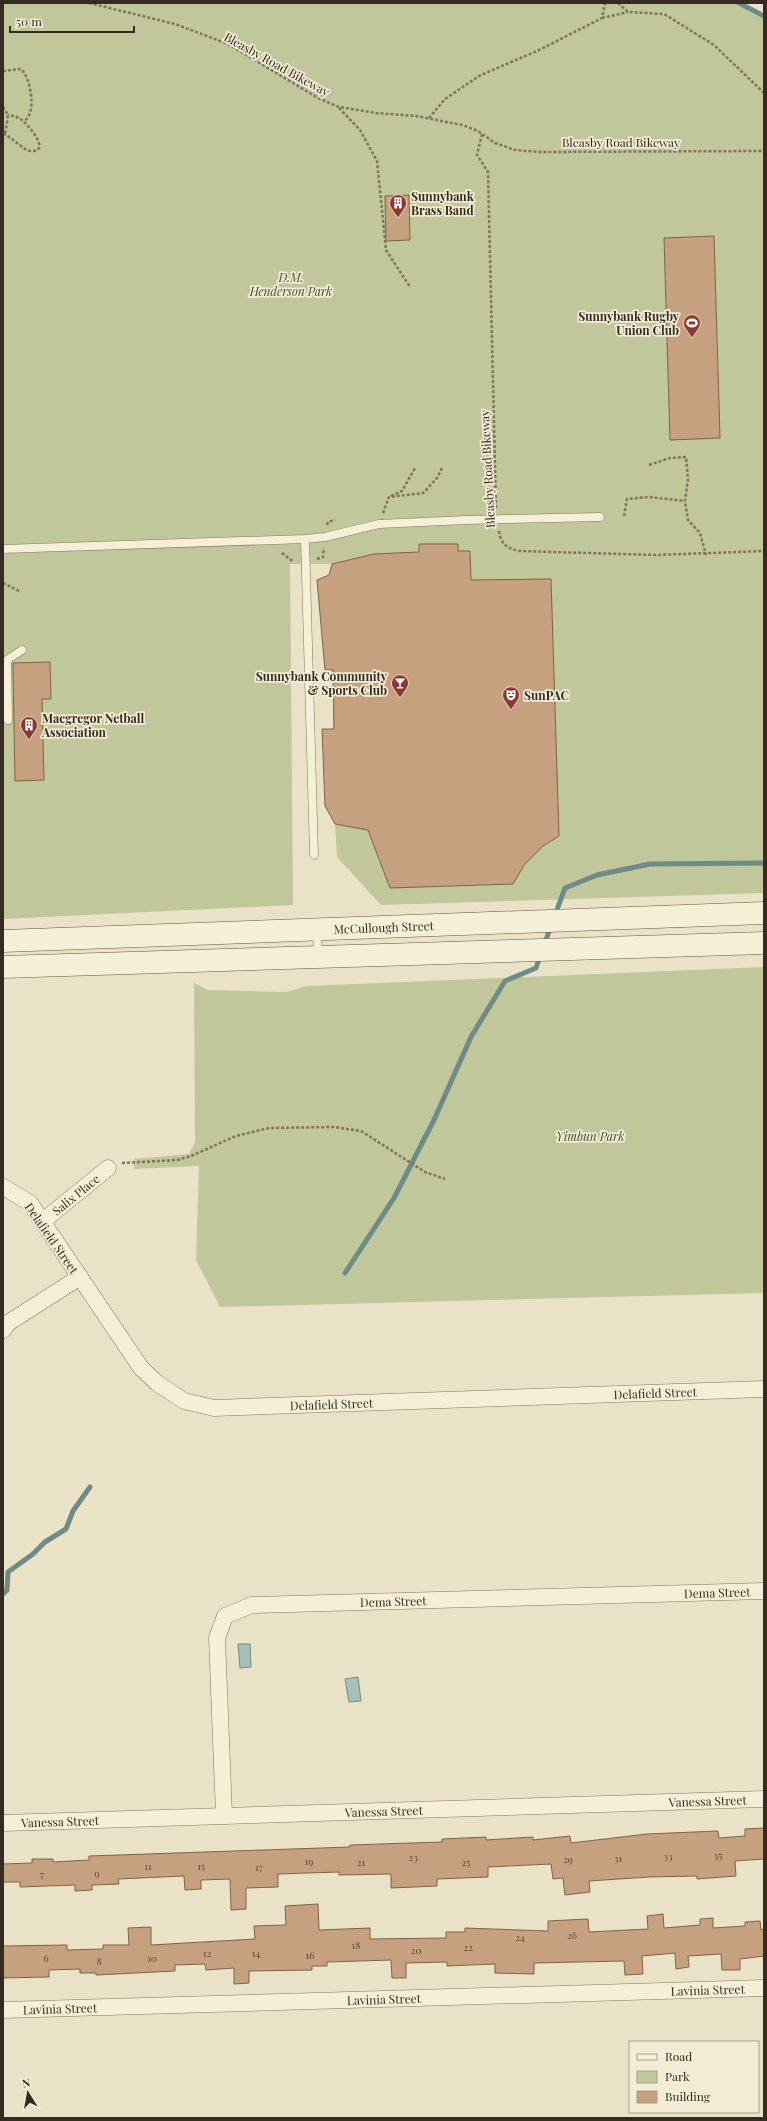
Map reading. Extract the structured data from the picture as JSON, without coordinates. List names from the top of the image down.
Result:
{
  "streets": {
    "main road": ["McCullough Street"],
    "street": [
      "Salix Place",
      "Delafield Street",
      "Dema Street",
      "Vanessa Street",
      "Lavinia Street"
    ],
    "path": ["Bleasby Road Bikeway"]
  },
  "crossings": [
    ["Salix Place", "Delafield Street"],
    ["Dema Street", "Vanessa Street"]
  ],
  "parks": ["D.M. Henderson Park", "Yimbun Park"],
  "places": {
    "building": ["Sunnybank Brass Band", "Macgregor Netball Association"],
    "sports": ["Sunnybank Rugby Union Club"],
    "bar": ["Sunnybank Community & Sports Club"],
    "theatre": ["SunPAC"]
  },
  "house_numbers": [
    "35",
    "33",
    "23",
    "31",
    "29",
    "19",
    "21",
    "25",
    "11",
    "15",
    "17",
    "9",
    "7",
    "26",
    "24",
    "18",
    "22",
    "20",
    "12",
    "14",
    "16",
    "6",
    "10",
    "8"
  ],
  "legend": ["Road", "Park", "Building"],
  "scale_bar": "50 m",
  "north": "top"
}
